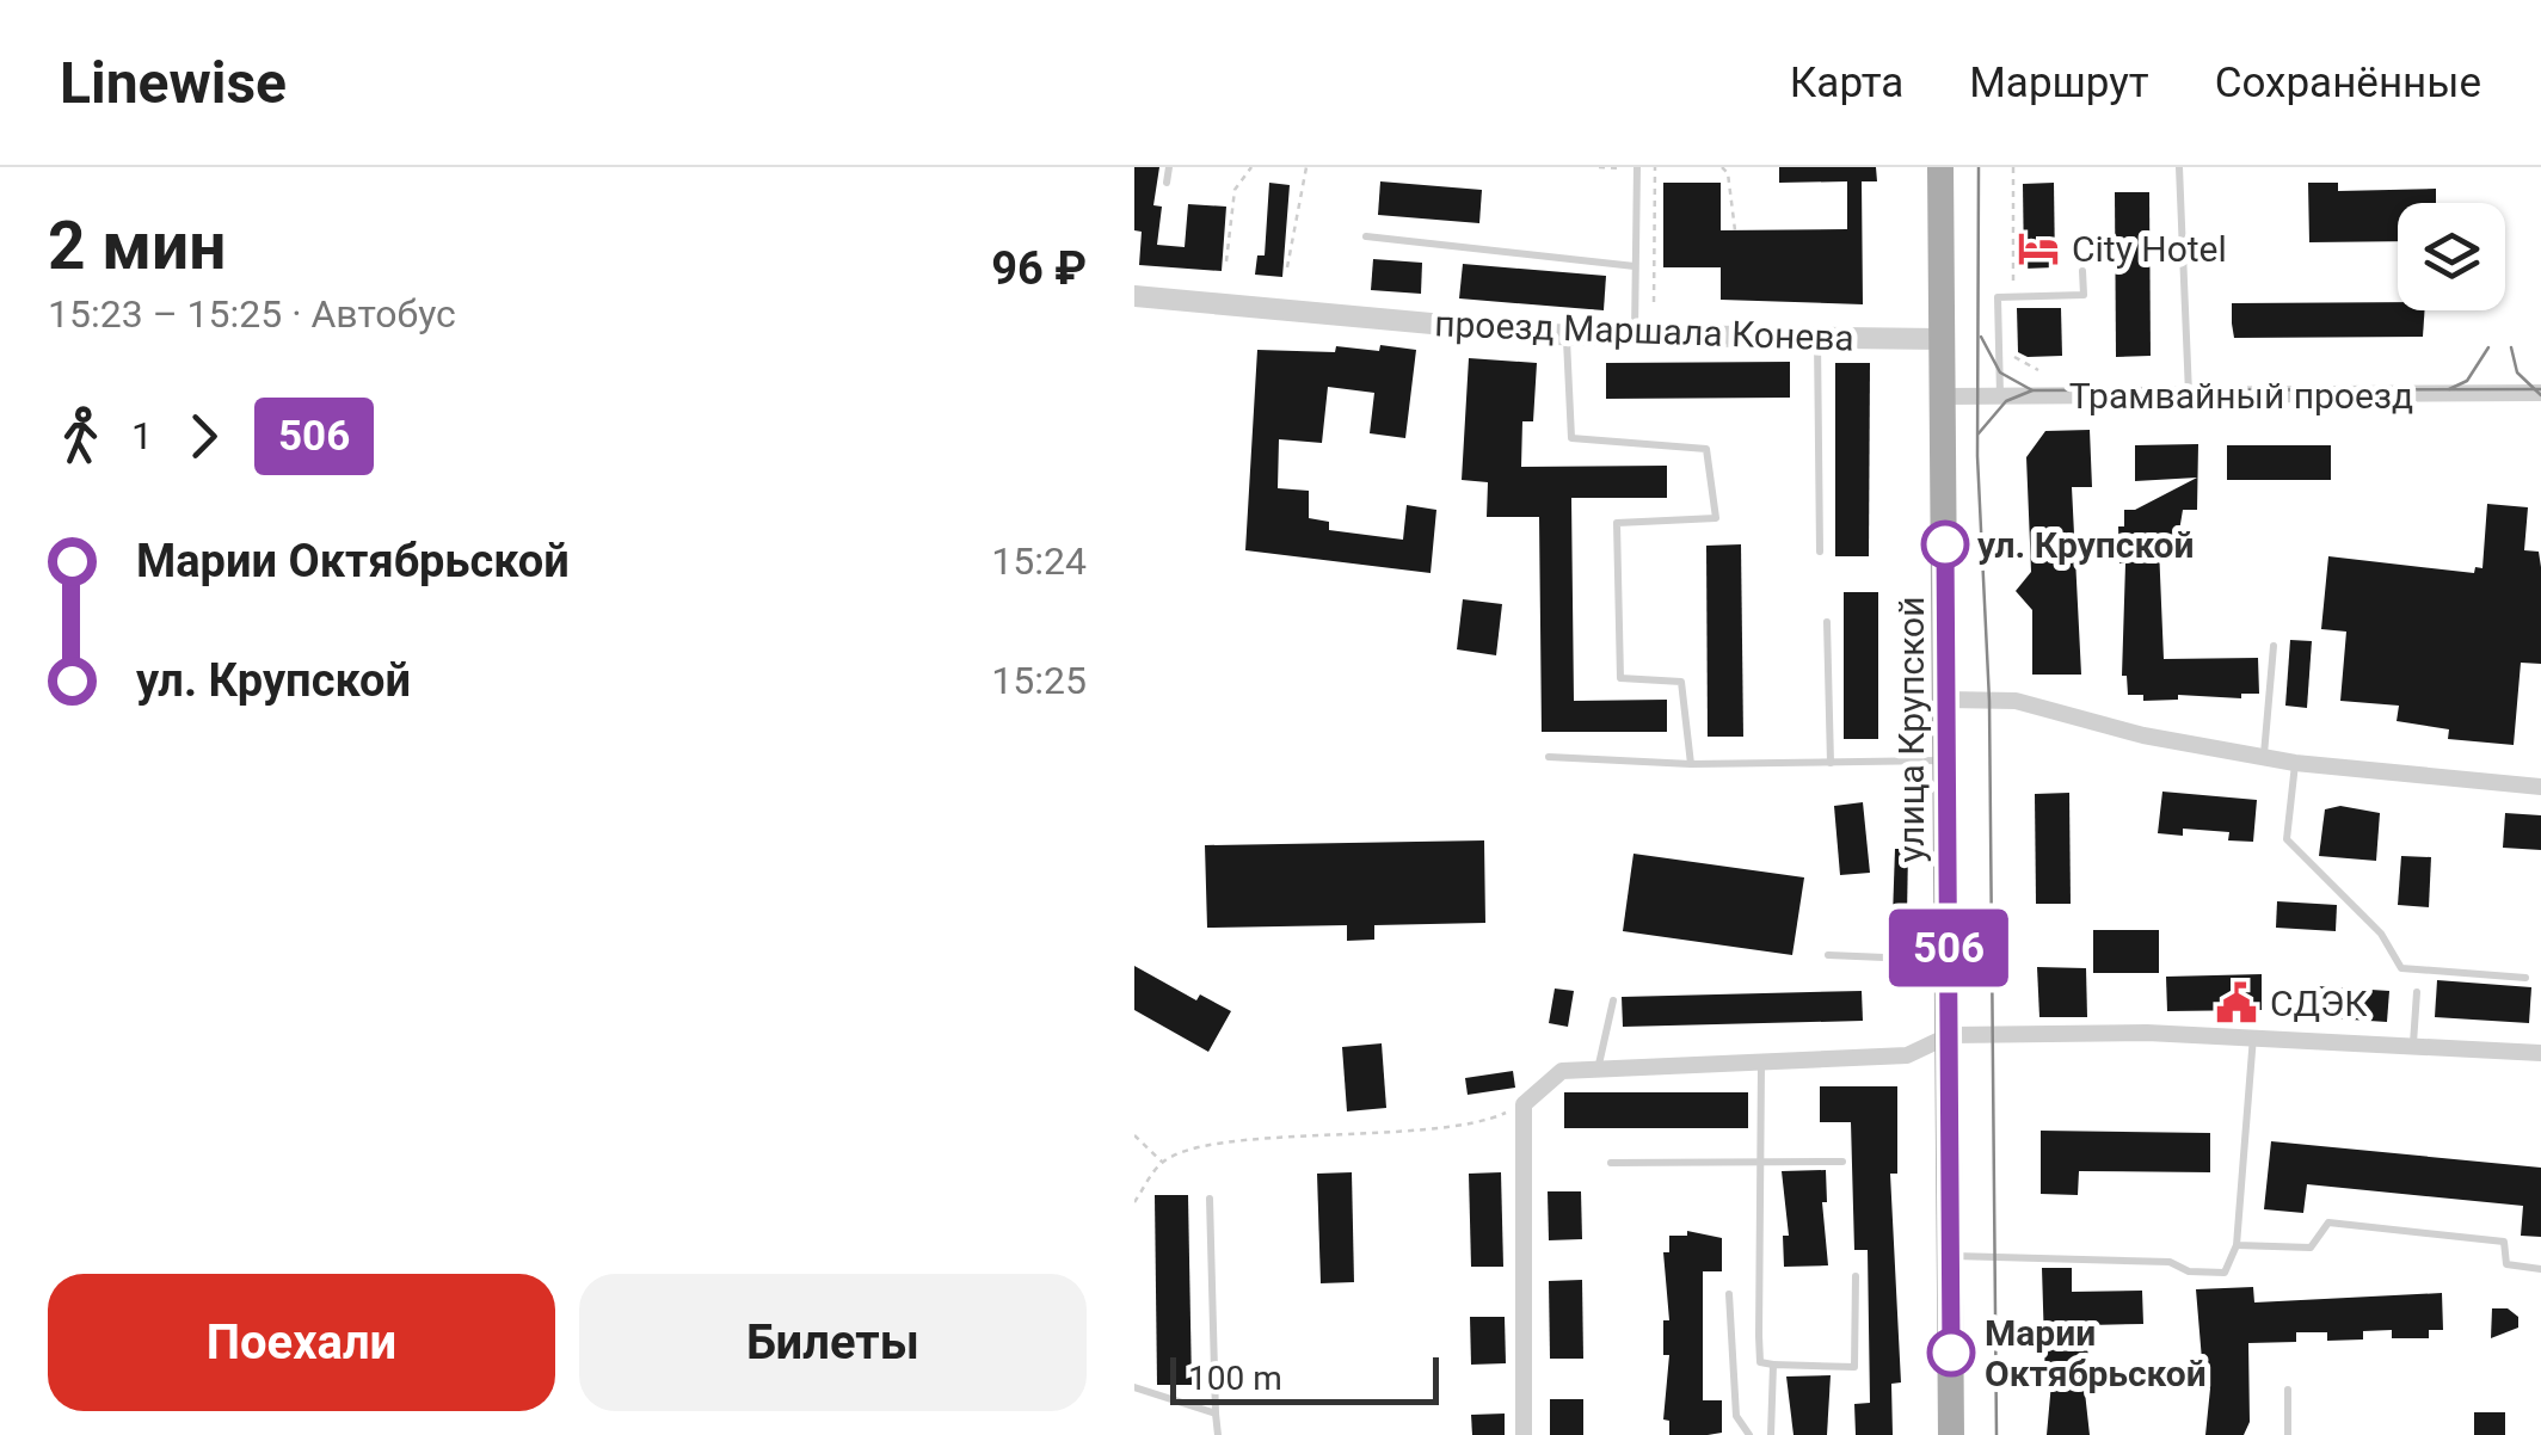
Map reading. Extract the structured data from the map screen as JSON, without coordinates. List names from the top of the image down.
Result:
{
  "streets": {
    "main road": ["улица Крупской"],
    "street": ["проезд Маршала Конева", "Трамвайный проезд"]
  },
  "crossings": [
    ["проезд Маршала Конева", "улица Крупской"],
    ["Трамвайный проезд", "улица Крупской"]
  ],
  "places": {
    "hotel": ["City Hotel"],
    "other": ["ул. Крупской", "Марии Октябрьской"],
    "public building": ["СДЭК"]
  },
  "lines": ["bus line 506"],
  "scale_bar": "100 m",
  "page": {
    "header": "Linewise",
    "nav": ["Карта", "Маршрут", "Сохранённые"],
    "heading": ["2 мин", "15:23 – 15:25 · Автобус", "96 ₽"],
    "on_map": "506",
    "legs": ["1", "506"],
    "list": [
      {
        "name": "Марии Октябрьской",
        "value": "15:24"
      },
      {
        "name": "ул. Крупской",
        "value": "15:25"
      }
    ],
    "buttons": ["Поехали", "Билеты"],
    "scale": "100 m"
  }
}
